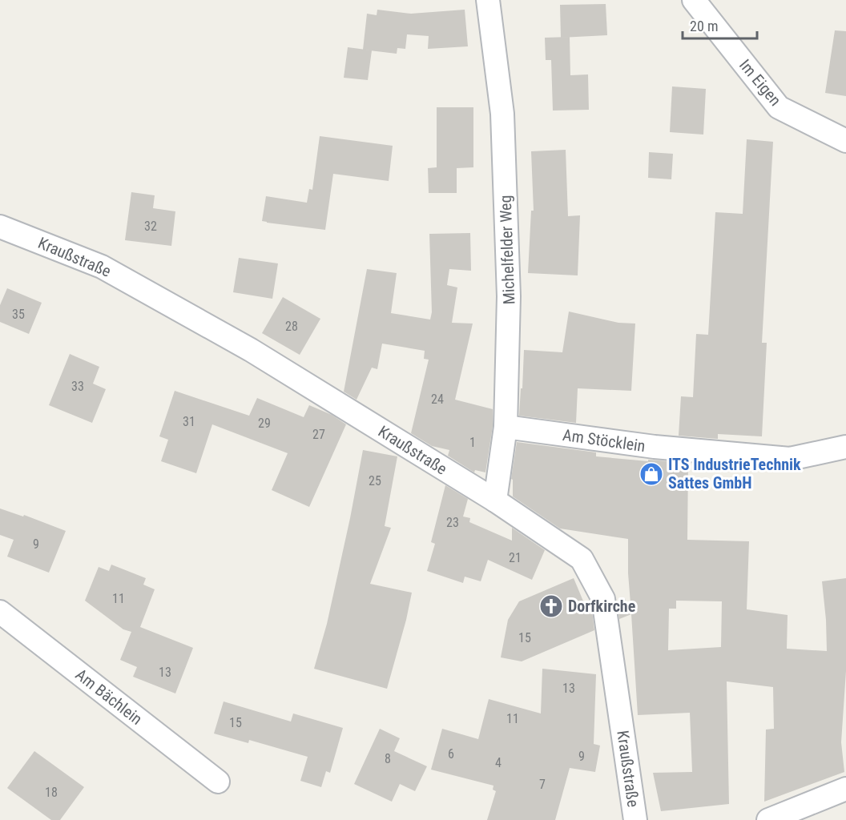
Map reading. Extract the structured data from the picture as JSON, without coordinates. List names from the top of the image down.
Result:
{
  "streets": {
    "street": [
      "Im Eigen",
      "Michelfelder Weg",
      "Kraußstraße",
      "Am Stöcklein",
      "Am Bächlein"
    ]
  },
  "crossings": [
    ["Michelfelder Weg", "Kraußstraße"],
    ["Michelfelder Weg", "Am Stöcklein"]
  ],
  "places": {
    "shop": ["ITS IndustrieTechnik Sattes GmbH"],
    "church": ["Dorfkirche"]
  },
  "house_numbers": [
    "32",
    "35",
    "28",
    "33",
    "24",
    "31",
    "29",
    "27",
    "1",
    "25",
    "23",
    "9",
    "21",
    "11",
    "15",
    "13",
    "13",
    "11",
    "15",
    "6",
    "9",
    "8",
    "4",
    "7",
    "18"
  ],
  "scale_bar": "20 m"
}
